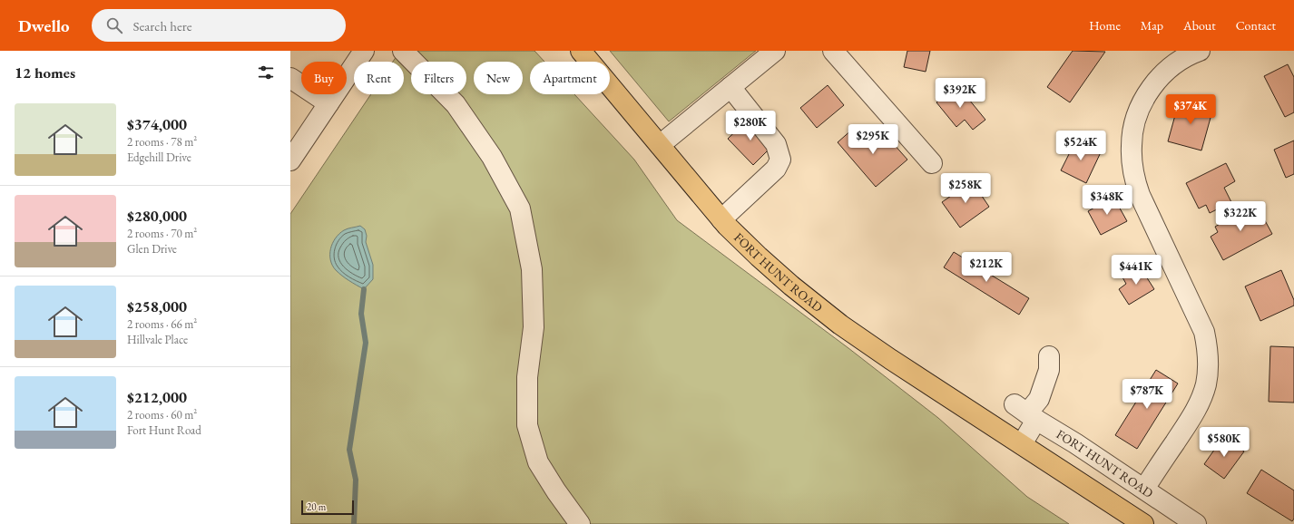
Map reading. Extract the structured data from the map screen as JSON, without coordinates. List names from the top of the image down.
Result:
{
  "streets": {
    "main road": ["FORT HUNT ROAD"]
  },
  "scale_bar": "20 m",
  "page": {
    "header": "Dwello",
    "search": "Search here",
    "nav": [
      "Home",
      "Map",
      "About",
      "Contact"
    ],
    "heading": "12 homes",
    "chip": [
      "Buy",
      "Rent",
      "Filters",
      "New",
      "Apartment"
    ],
    "price": [
      "$392K",
      "$374K",
      "$280K",
      "$295K",
      "$524K",
      "$258K",
      "$348K",
      "$322K",
      "$212K",
      "$441K",
      "$787K",
      "$580K"
    ],
    "list": [
      {
        "name": "$374,000",
        "note": "2 rooms · 78 m² · Edgehill Drive"
      },
      {
        "name": "$280,000",
        "note": "2 rooms · 70 m² · Glen Drive"
      },
      {
        "name": "$258,000",
        "note": "2 rooms · 66 m² · Hillvale Place"
      },
      {
        "name": "$212,000",
        "note": "2 rooms · 60 m² · Fort Hunt Road"
      }
    ],
    "scale": "20 m"
  }
}
